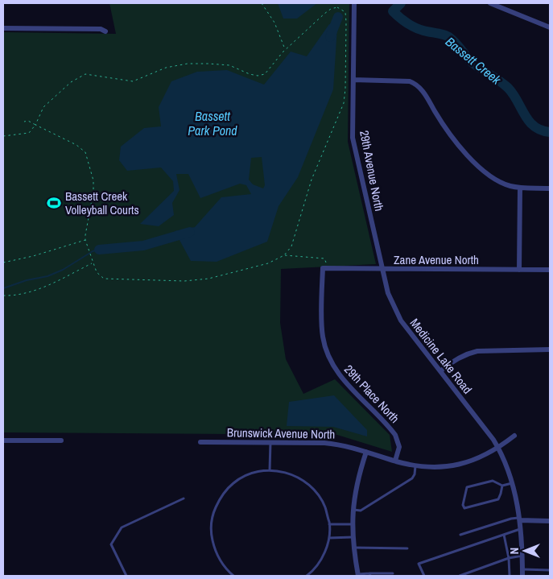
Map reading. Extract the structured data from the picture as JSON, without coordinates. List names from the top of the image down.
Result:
{
  "streets": {
    "street": [
      "29th Avenue North",
      "Zane Avenue North",
      "Medicine Lake Road",
      "29th Place North",
      "Brunswick Avenue North"
    ]
  },
  "crossings": [
    ["29th Avenue North", "Zane Avenue North"],
    ["29th Avenue North", "Medicine Lake Road"],
    ["Zane Avenue North", "Medicine Lake Road"],
    ["Zane Avenue North", "29th Place North"],
    ["Medicine Lake Road", "Brunswick Avenue North"],
    ["29th Place North", "Brunswick Avenue North"]
  ],
  "water": ["Bassett Creek", "Bassett Park Pond"],
  "places": {
    "sports": ["Bassett Creek Volleyball Courts"]
  },
  "north": "left"
}
